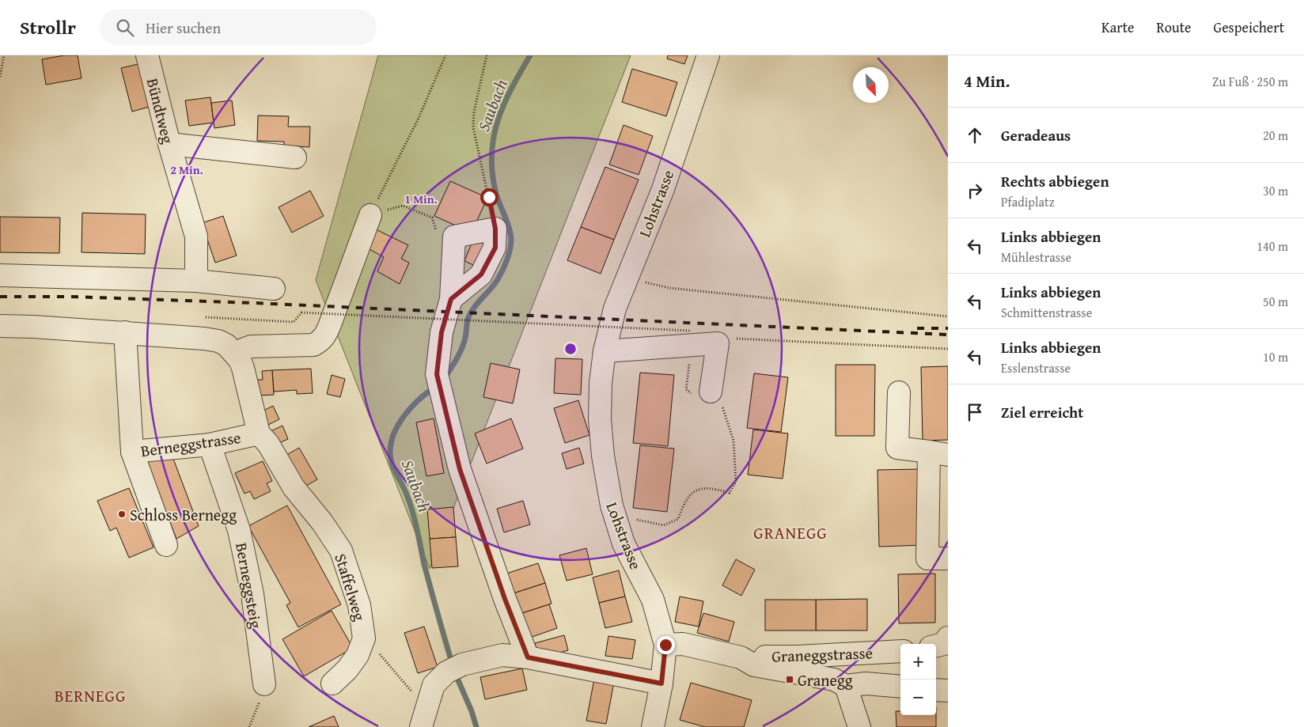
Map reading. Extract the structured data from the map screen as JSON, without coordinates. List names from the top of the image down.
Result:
{
  "streets": {
    "street": [
      "Bündtweg",
      "Lohstrasse",
      "Berneggstrasse",
      "Berneggsteig",
      "Staffelweg",
      "Graneggstrasse"
    ]
  },
  "crossings": [
    ["Berneggstrasse", "Berneggsteig"],
    ["Berneggstrasse", "Staffelweg"]
  ],
  "districts": ["GRANEGG", "BERNEGG"],
  "water": ["Saubach"],
  "places": {
    "other": ["Schloss Bernegg"],
    "transit": ["Granegg"]
  },
  "north": "bottom right",
  "page": {
    "header": "Strollr",
    "search": "Hier suchen",
    "nav": ["Karte", "Route", "Gespeichert"],
    "heading": ["4 Min.", "Zu Fuß · 250 m"],
    "list": [
      ["Geradeaus", "20 m"],
      ["Rechts abbiegen", "Pfadiplatz", "30 m"],
      ["Links abbiegen", "Mühlestrasse", "140 m"],
      ["Links abbiegen", "Schmittenstrasse", "50 m"],
      ["Links abbiegen", "Esslenstrasse", "10 m"],
      "Ziel erreicht"
    ],
    "map_buttons": ["+", "−"]
  },
  "rings": ["2 Min.", "1 Min."]
}
